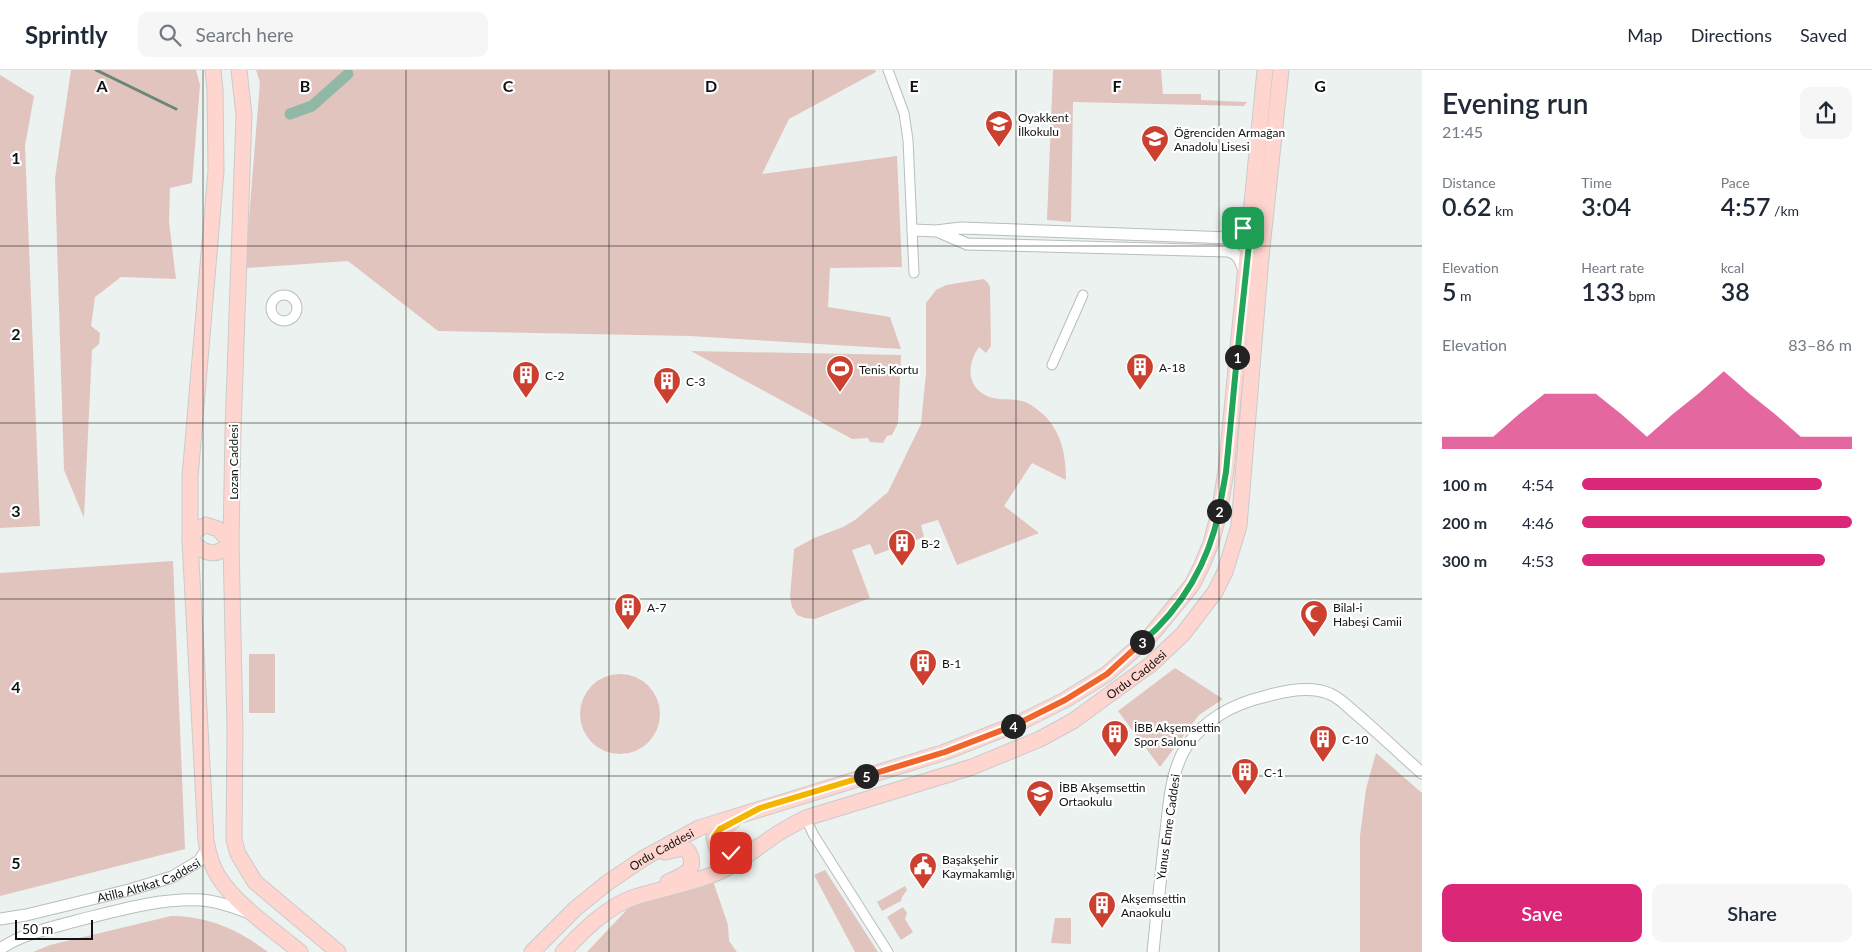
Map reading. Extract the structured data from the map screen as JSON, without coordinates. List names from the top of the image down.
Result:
{
  "streets": {
    "main road": ["Lozan Caddesi", "Ordu Caddesi", "Atilla Altıkat Caddesi"],
    "street": ["Yunus Emre Caddesi"]
  },
  "places": {
    "school or university": ["Oyakkent İlkokulu", "Öğrenciden Armağan Anadolu Lisesi", "İBB Akşemsettin Ortaokulu"],
    "building": [
      "A-18",
      "C-2",
      "C-3",
      "B-2",
      "A-7",
      "B-1",
      "İBB Akşemsettin Spor Salonu",
      "C-10",
      "C-1",
      "Akşemsettin Anaokulu"
    ],
    "sports": ["Tenis Kortu"],
    "mosque": ["Bilal-i Habeşi Camii"],
    "public building": ["Başakşehir Kaymakamlığı"]
  },
  "scale_bar": "50 m",
  "page": {
    "header": "Sprintly",
    "search": "Search here",
    "nav": ["Map", "Directions", "Saved"],
    "heading": ["Evening run", "21:45"],
    "stats": [
      ["Distance", "0.62 km"],
      ["Time", "3:04"],
      ["Pace", "4:57 /km"],
      ["Elevation", "5 m"],
      ["Heart rate", "133 bpm"],
      ["kcal", "38"]
    ],
    "chart": ["Elevation", "83–86 m"],
    "pins": [
      "1",
      "2",
      "3",
      "4",
      "5"
    ],
    "list": [
      {
        "name": "100 m",
        "note": "4:54"
      },
      {
        "name": "200 m",
        "note": "4:46"
      },
      {
        "name": "300 m",
        "note": "4:53"
      }
    ],
    "buttons": ["Save", "Share"],
    "scale": "50 m"
  },
  "grid": {
    "columns": [
      "A",
      "B",
      "C",
      "D",
      "E",
      "F",
      "G"
    ],
    "rows": [
      "1",
      "2",
      "3",
      "4",
      "5"
    ]
  }
}
